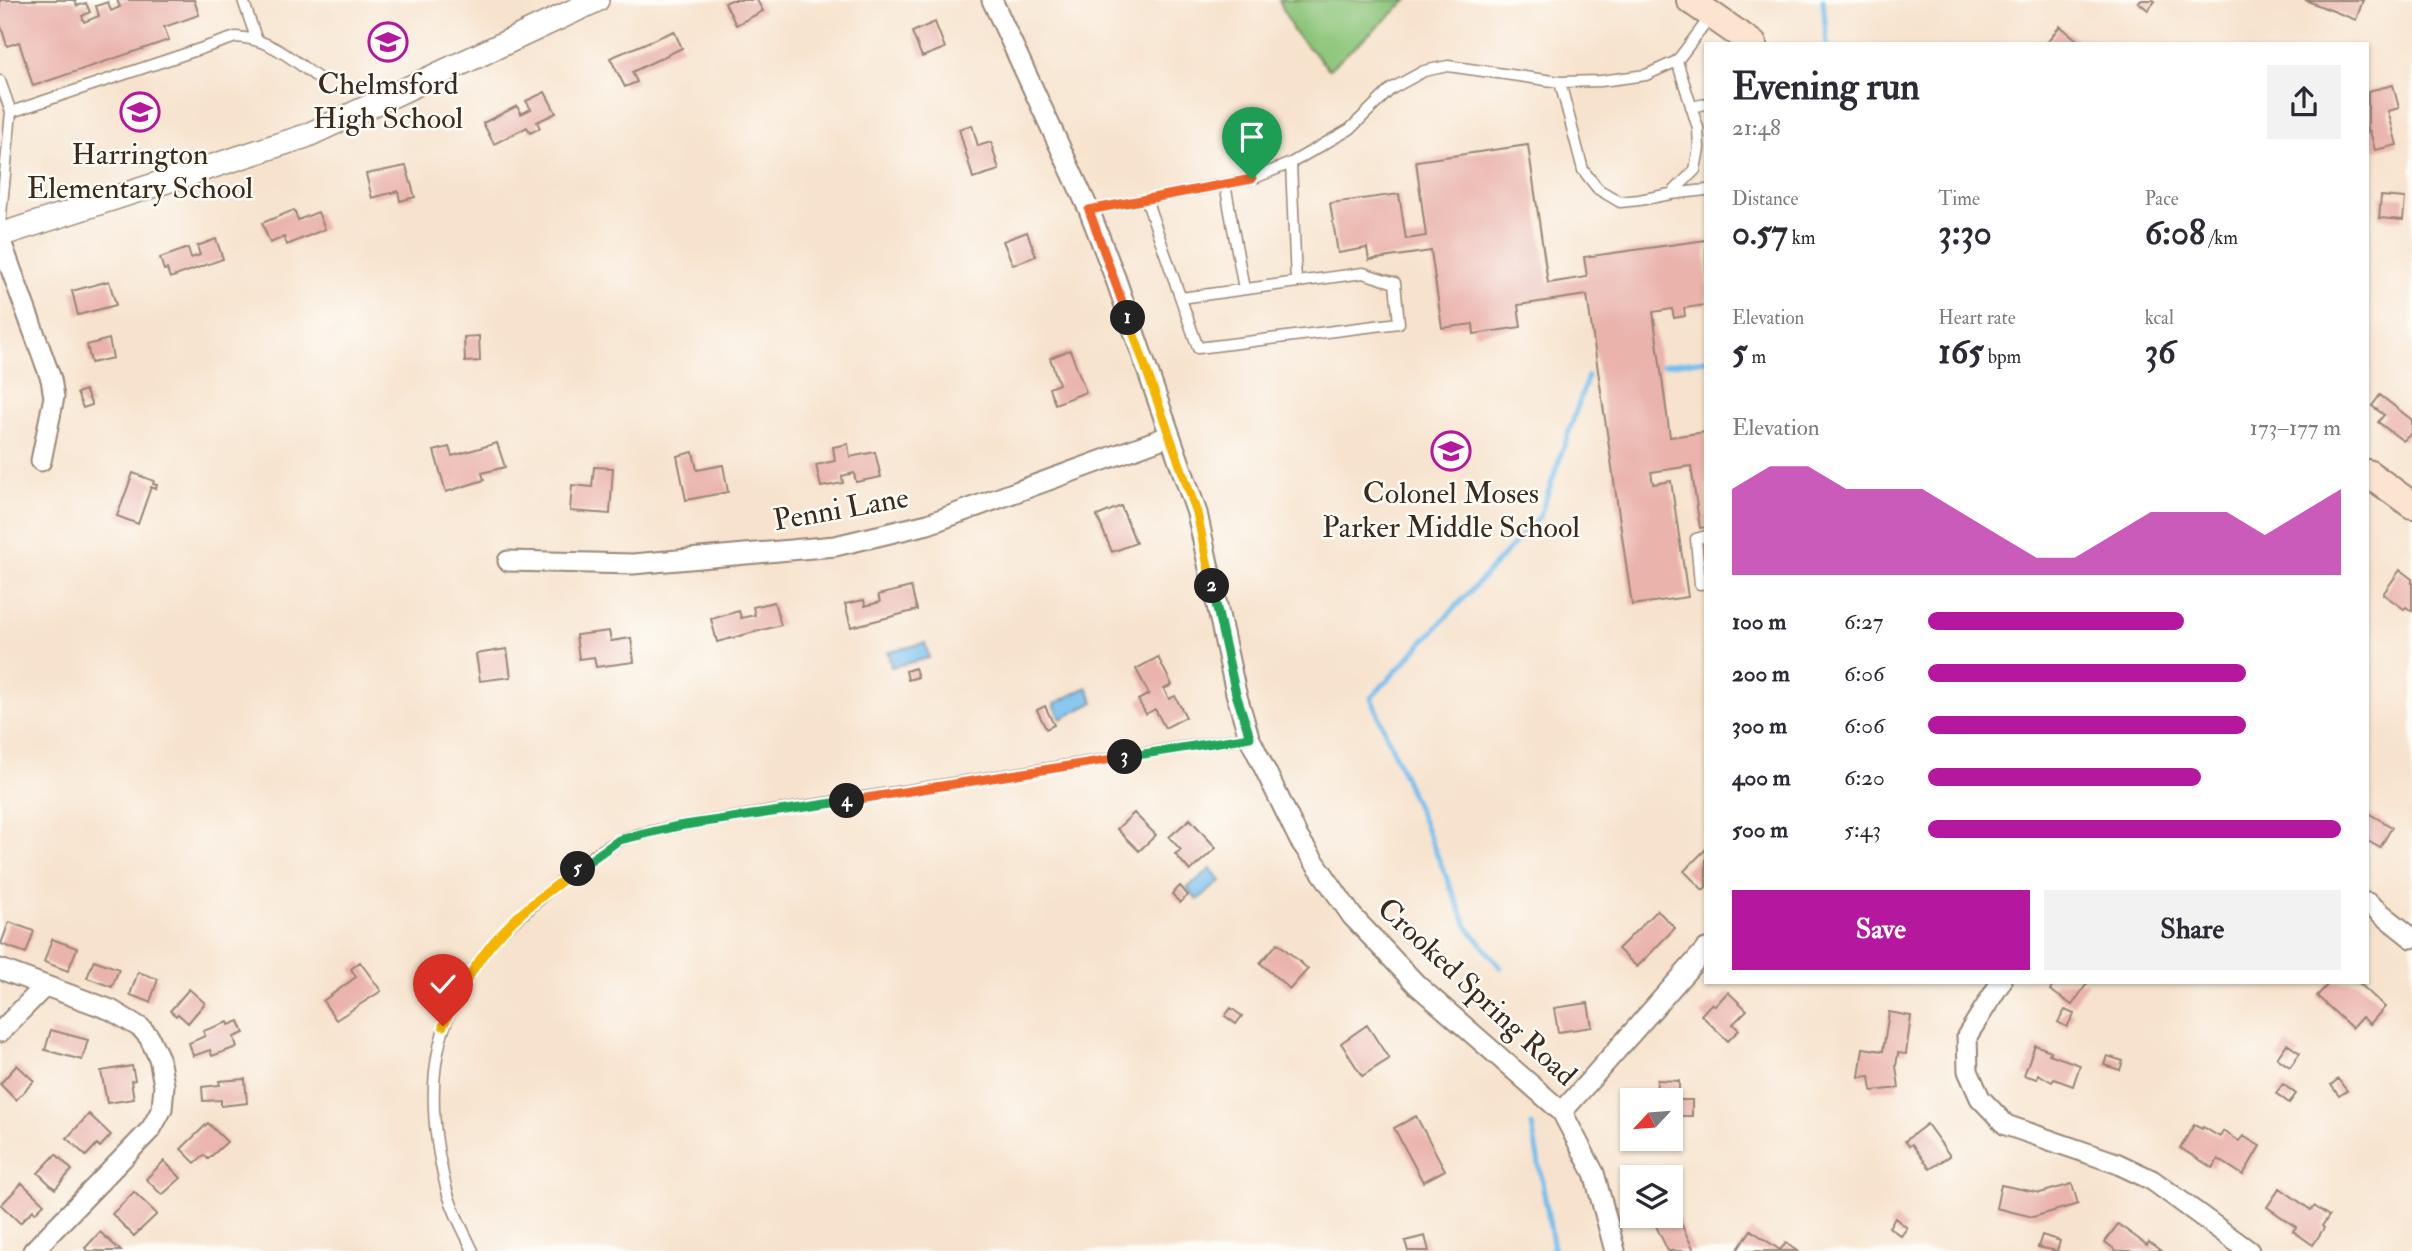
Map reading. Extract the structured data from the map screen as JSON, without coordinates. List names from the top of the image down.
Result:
{
  "streets": {
    "street": ["Penni Lane", "Crooked Spring Road"]
  },
  "crossings": [
    ["Penni Lane", "Crooked Spring Road"]
  ],
  "places": {
    "school or university": ["Chelmsford High School", "Harrington Elementary School", "Colonel Moses Parker Middle School"]
  },
  "north": "bottom left",
  "page": {
    "heading": ["Evening run", "21:48"],
    "stats": [
      ["Distance", "0.57 km"],
      ["Time", "3:30"],
      ["Pace", "6:08 /km"],
      ["Elevation", "5 m"],
      ["Heart rate", "165 bpm"],
      ["kcal", "36"]
    ],
    "pins": [
      "1",
      "2",
      "3",
      "4",
      "5"
    ],
    "chart": ["Elevation", "173–177 m"],
    "list": [
      {
        "name": "100 m",
        "note": "6:27"
      },
      {
        "name": "200 m",
        "note": "6:06"
      },
      {
        "name": "300 m",
        "note": "6:06"
      },
      {
        "name": "400 m",
        "note": "6:20"
      },
      {
        "name": "500 m",
        "note": "5:43"
      }
    ],
    "buttons": ["Save", "Share"]
  }
}
